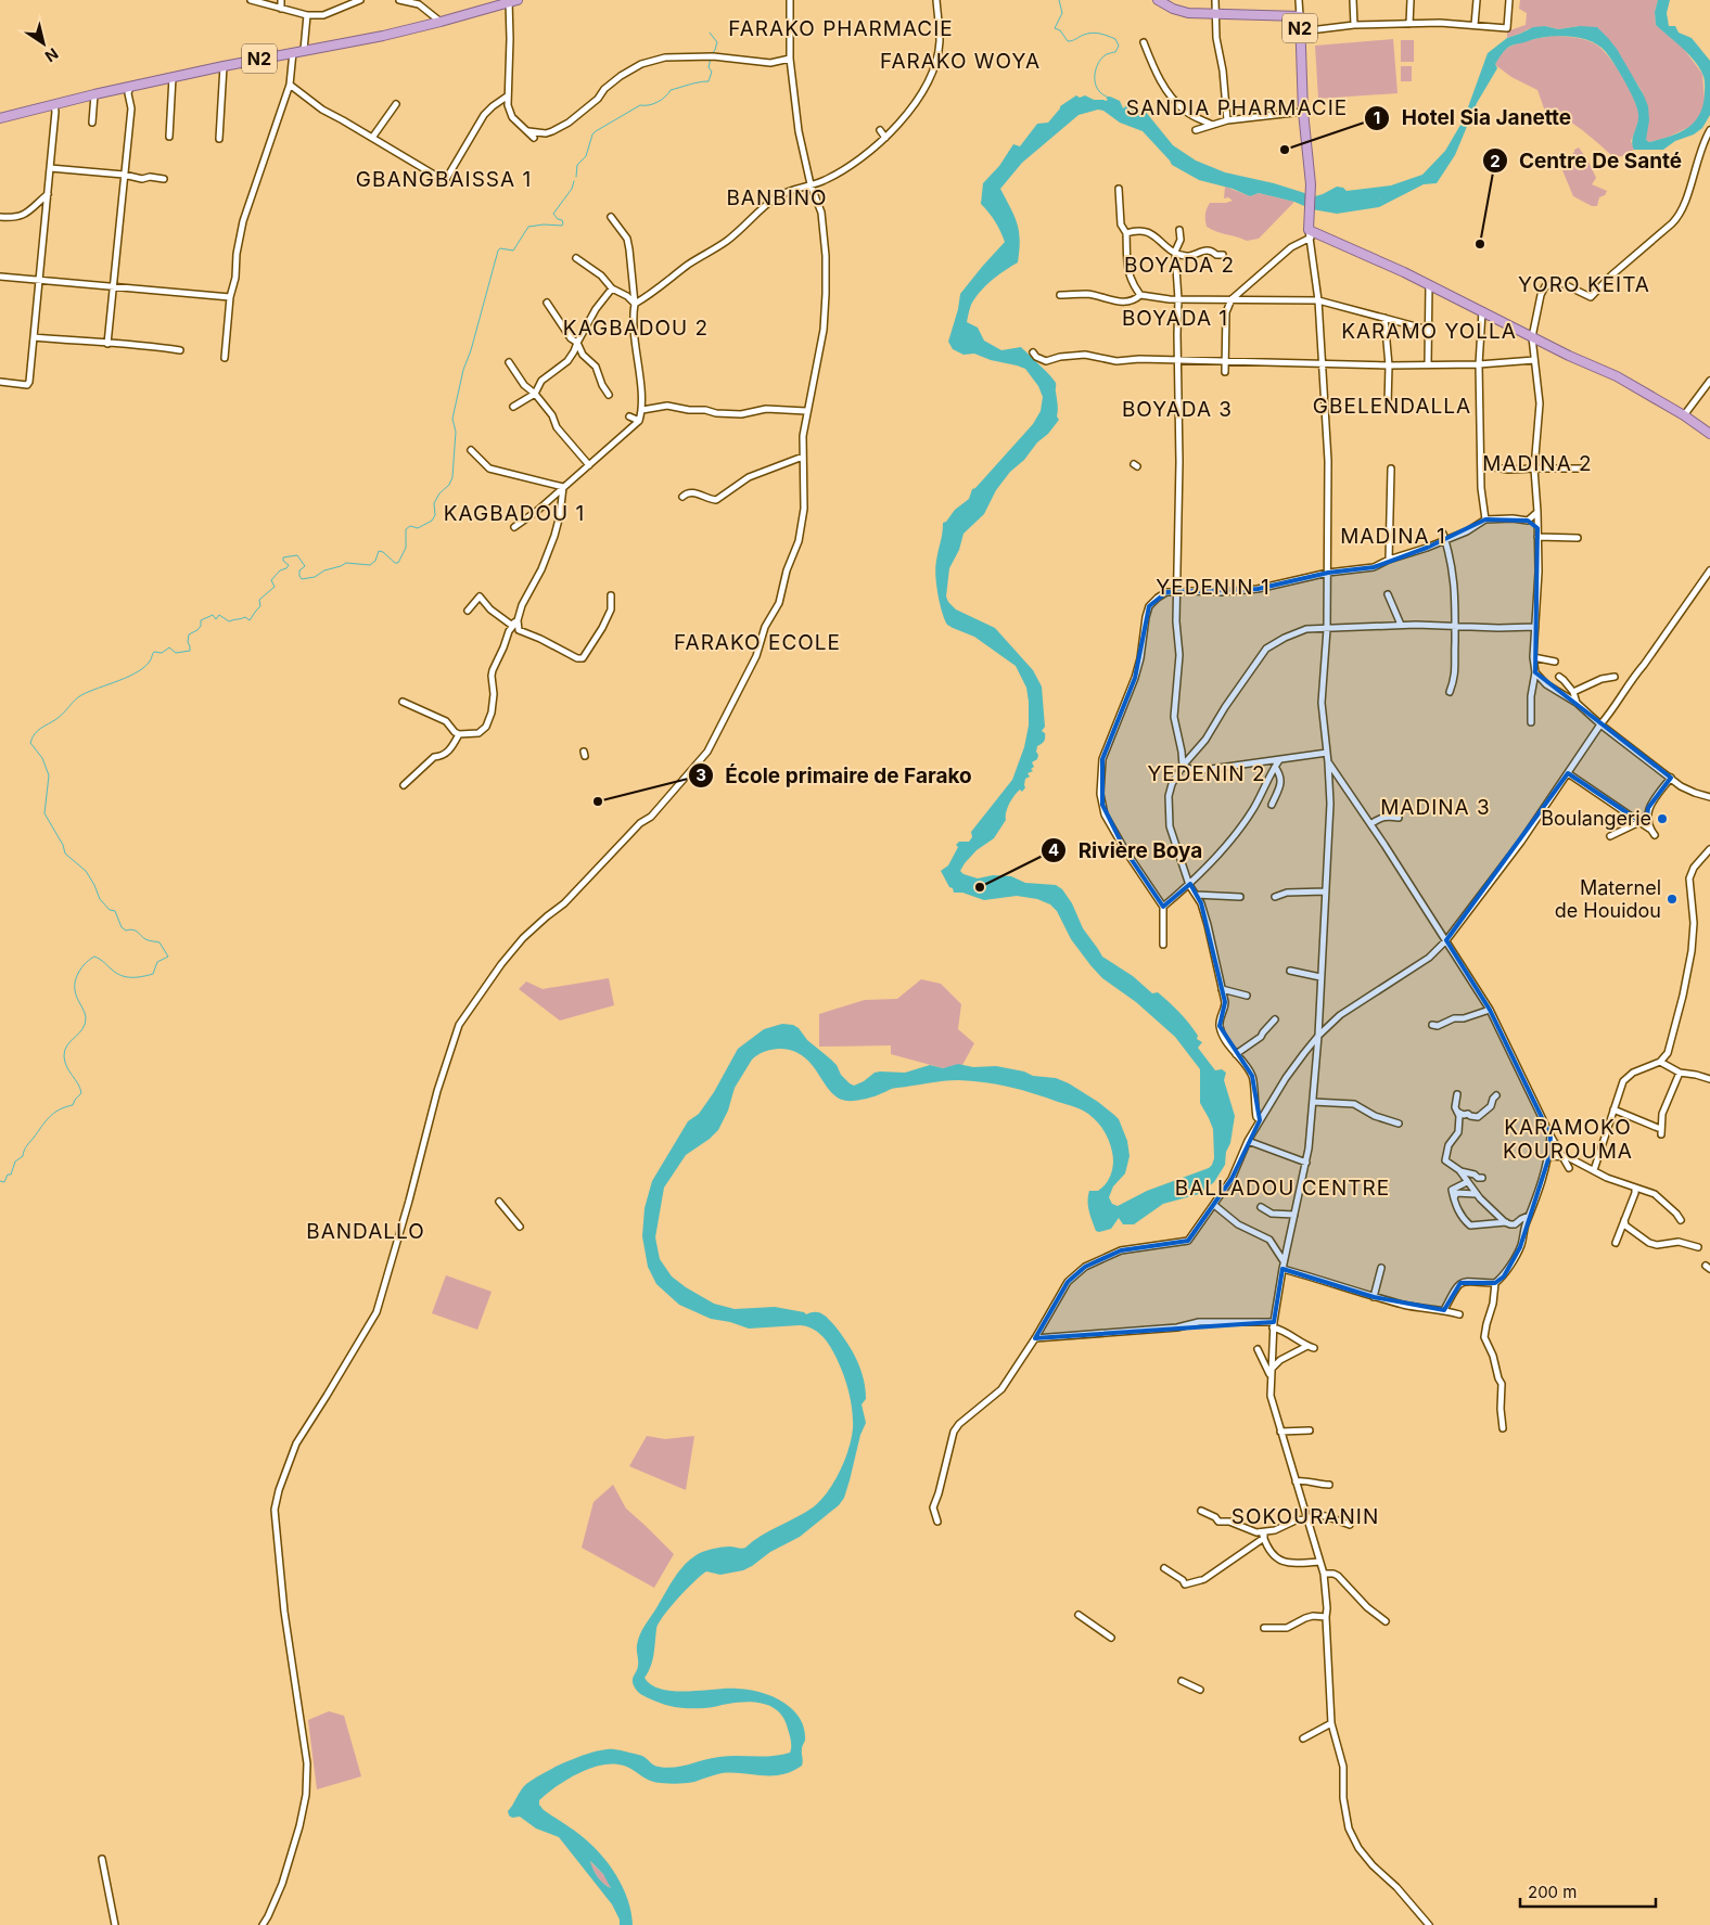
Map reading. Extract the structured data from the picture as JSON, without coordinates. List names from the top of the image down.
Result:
{
  "streets": {
    "highway": ["N2"]
  },
  "districts": [
    "FARAKO PHARMACIE",
    "FARAKO WOYA",
    "SANDIA PHARMACIE",
    "GBANGBAISSA 1",
    "BANBINO",
    "BOYADA 2",
    "YORO KEITA",
    "BOYADA 1",
    "KAGBADOU 2",
    "KARAMO YOLLA",
    "GBELENDALLA",
    "BOYADA 3",
    "MADINA 2",
    "KAGBADOU 1",
    "MADINA 1",
    "YEDENIN 1",
    "FARAKO ECOLE",
    "YEDENIN 2",
    "MADINA 3",
    "KARAMOKO KOUROUMA",
    "BALLADOU CENTRE",
    "BANDALLO",
    "SOKOURANIN"
  ],
  "places": [
    "Hotel Sia Janette",
    "Centre De Santé",
    "École primaire de Farako",
    "Boulangerie",
    "Rivière Boya",
    "Maternel de Houidou"
  ],
  "scale_bar": "200 m",
  "north": "bottom right"
}
